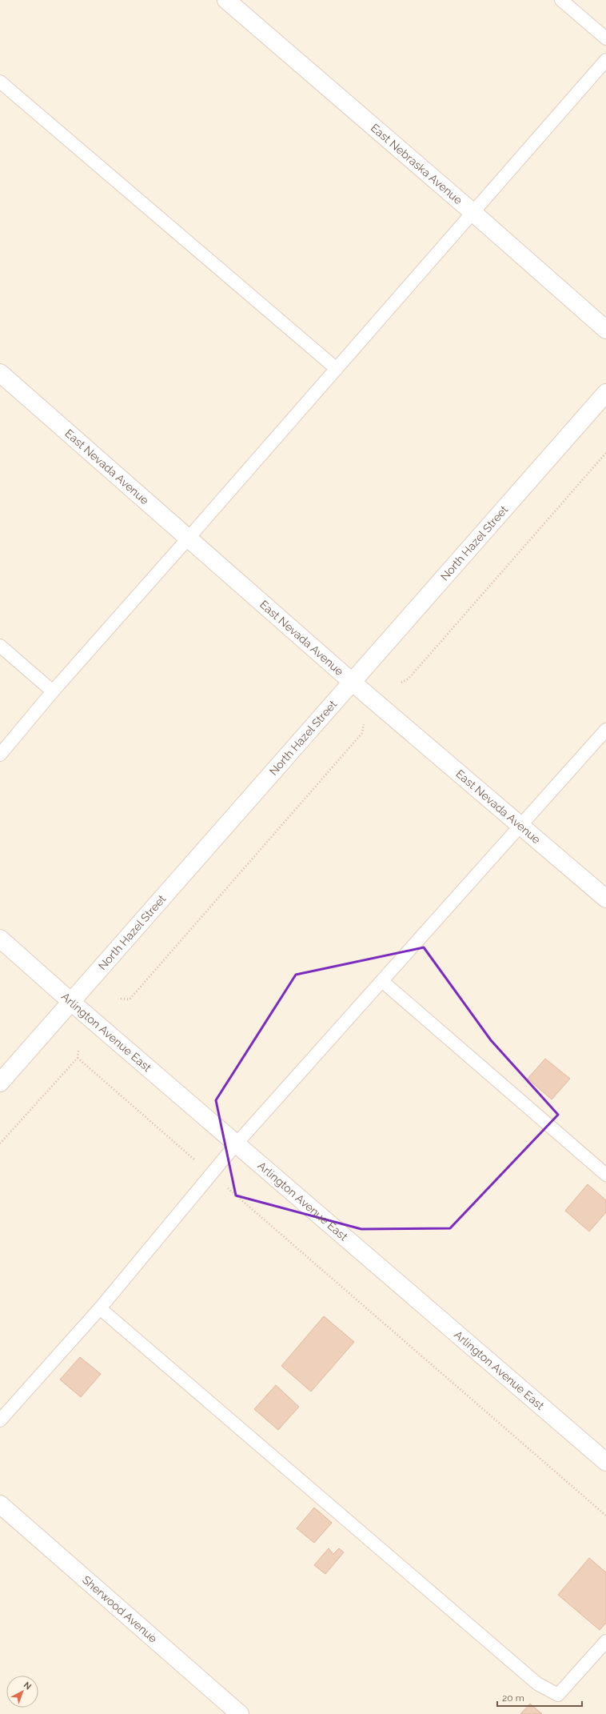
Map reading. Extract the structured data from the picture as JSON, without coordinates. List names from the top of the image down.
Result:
{
  "streets": {
    "street": [
      "East Nebraska Avenue",
      "East Nevada Avenue",
      "North Hazel Street",
      "Arlington Avenue East",
      "Sherwood Avenue"
    ]
  },
  "crossings": [
    ["East Nevada Avenue", "North Hazel Street"],
    ["North Hazel Street", "Arlington Avenue East"]
  ],
  "scale_bar": "20 m",
  "north": "top right"
}
